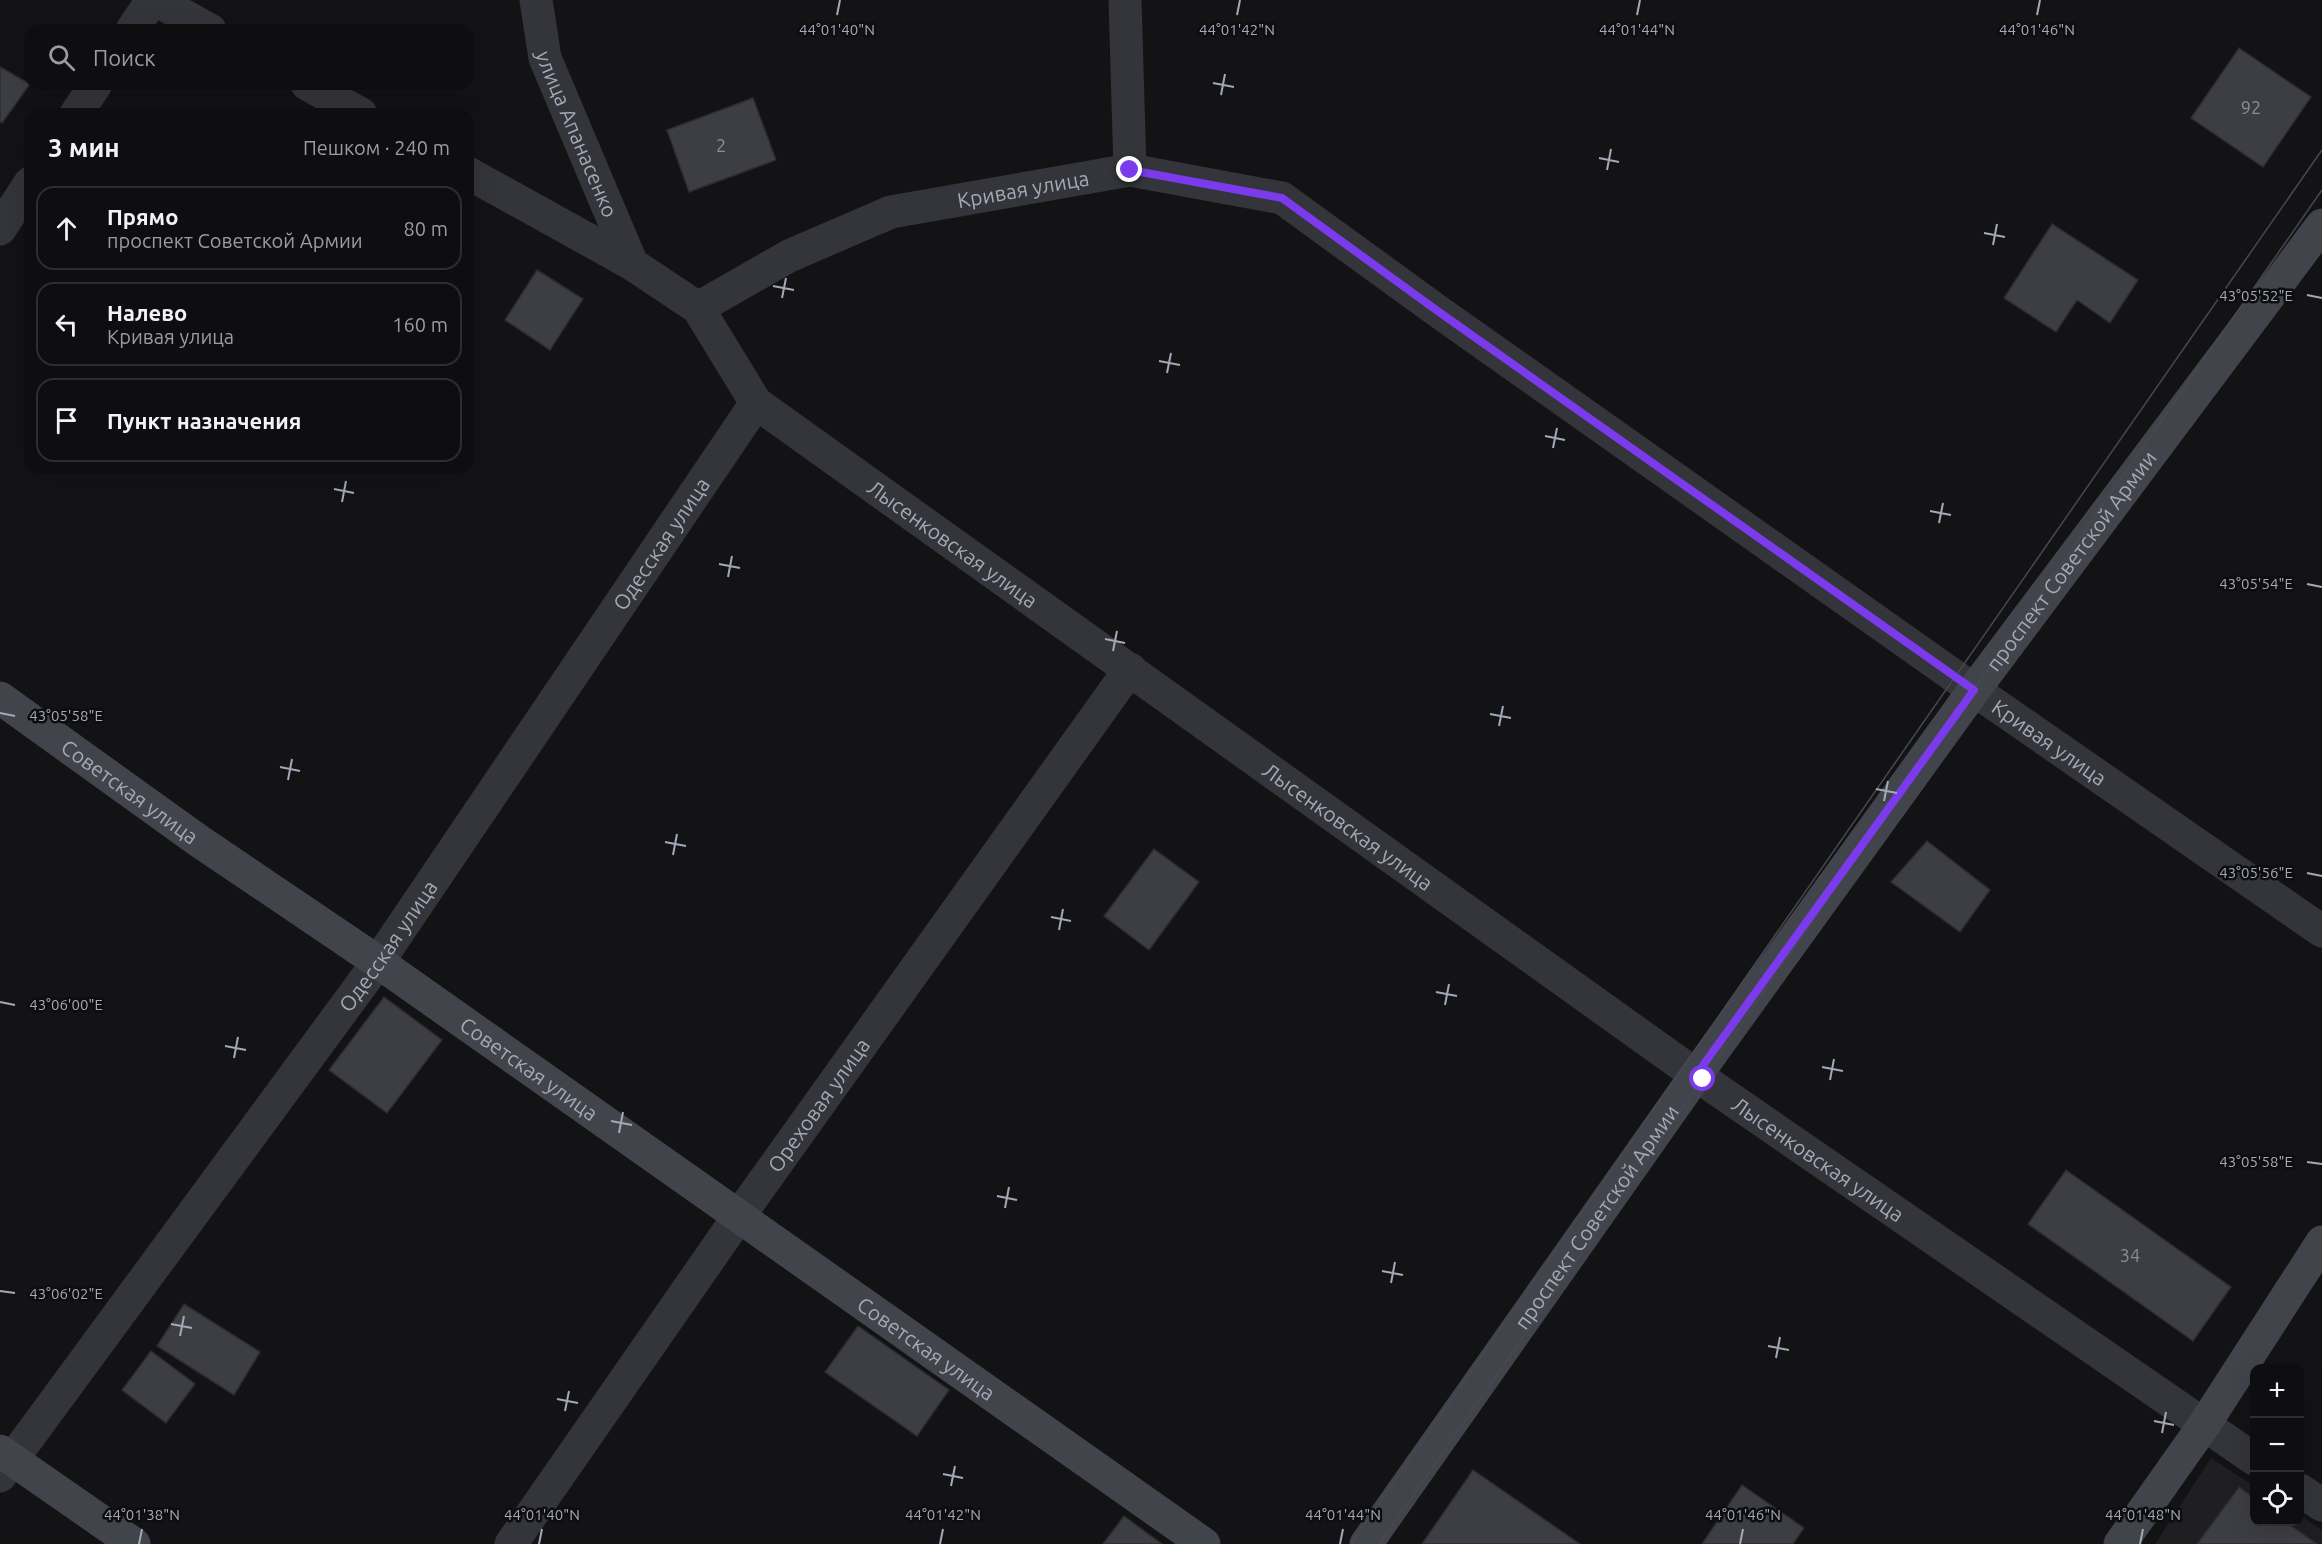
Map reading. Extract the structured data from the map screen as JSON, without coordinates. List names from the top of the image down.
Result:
{
  "streets": {
    "main road": ["проспект Советской Армии", "Советская улица"],
    "street": [
      "улица Апанасенко",
      "Кривая улица",
      "Лысенковская улица",
      "Одесская улица",
      "Ореховая улица"
    ]
  },
  "crossings": [
    ["улица Апанасенко", "Лысенковская улица"],
    ["Кривая улица", "Лысенковская улица"],
    ["Кривая улица", "проспект Советской Армии"],
    ["Лысенковская улица", "Одесская улица"],
    ["Лысенковская улица", "проспект Советской Армии"],
    ["Лысенковская улица", "Ореховая улица"],
    ["Одесская улица", "Советская улица"],
    ["Советская улица", "Ореховая улица"]
  ],
  "house_numbers": ["92", "2", "34"],
  "page": {
    "search": "Поиск",
    "heading": ["3 мин", "Пешком · 240 m"],
    "list": [
      ["Прямо", "проспект Советской Армии", "80 m"],
      ["Налево", "Кривая улица", "160 m"],
      "Пункт назначения"
    ],
    "map_buttons": ["+", "−"]
  },
  "coordinates": [
    "44°01'40\"N",
    "44°01'42\"N",
    "44°01'44\"N",
    "44°01'46\"N",
    "43°05'52\"E",
    "43°05'54\"E",
    "43°05'58\"E",
    "43°05'56\"E",
    "43°06'00\"E",
    "43°06'02\"E",
    "44°01'38\"N",
    "44°01'48\"N"
  ]
}
